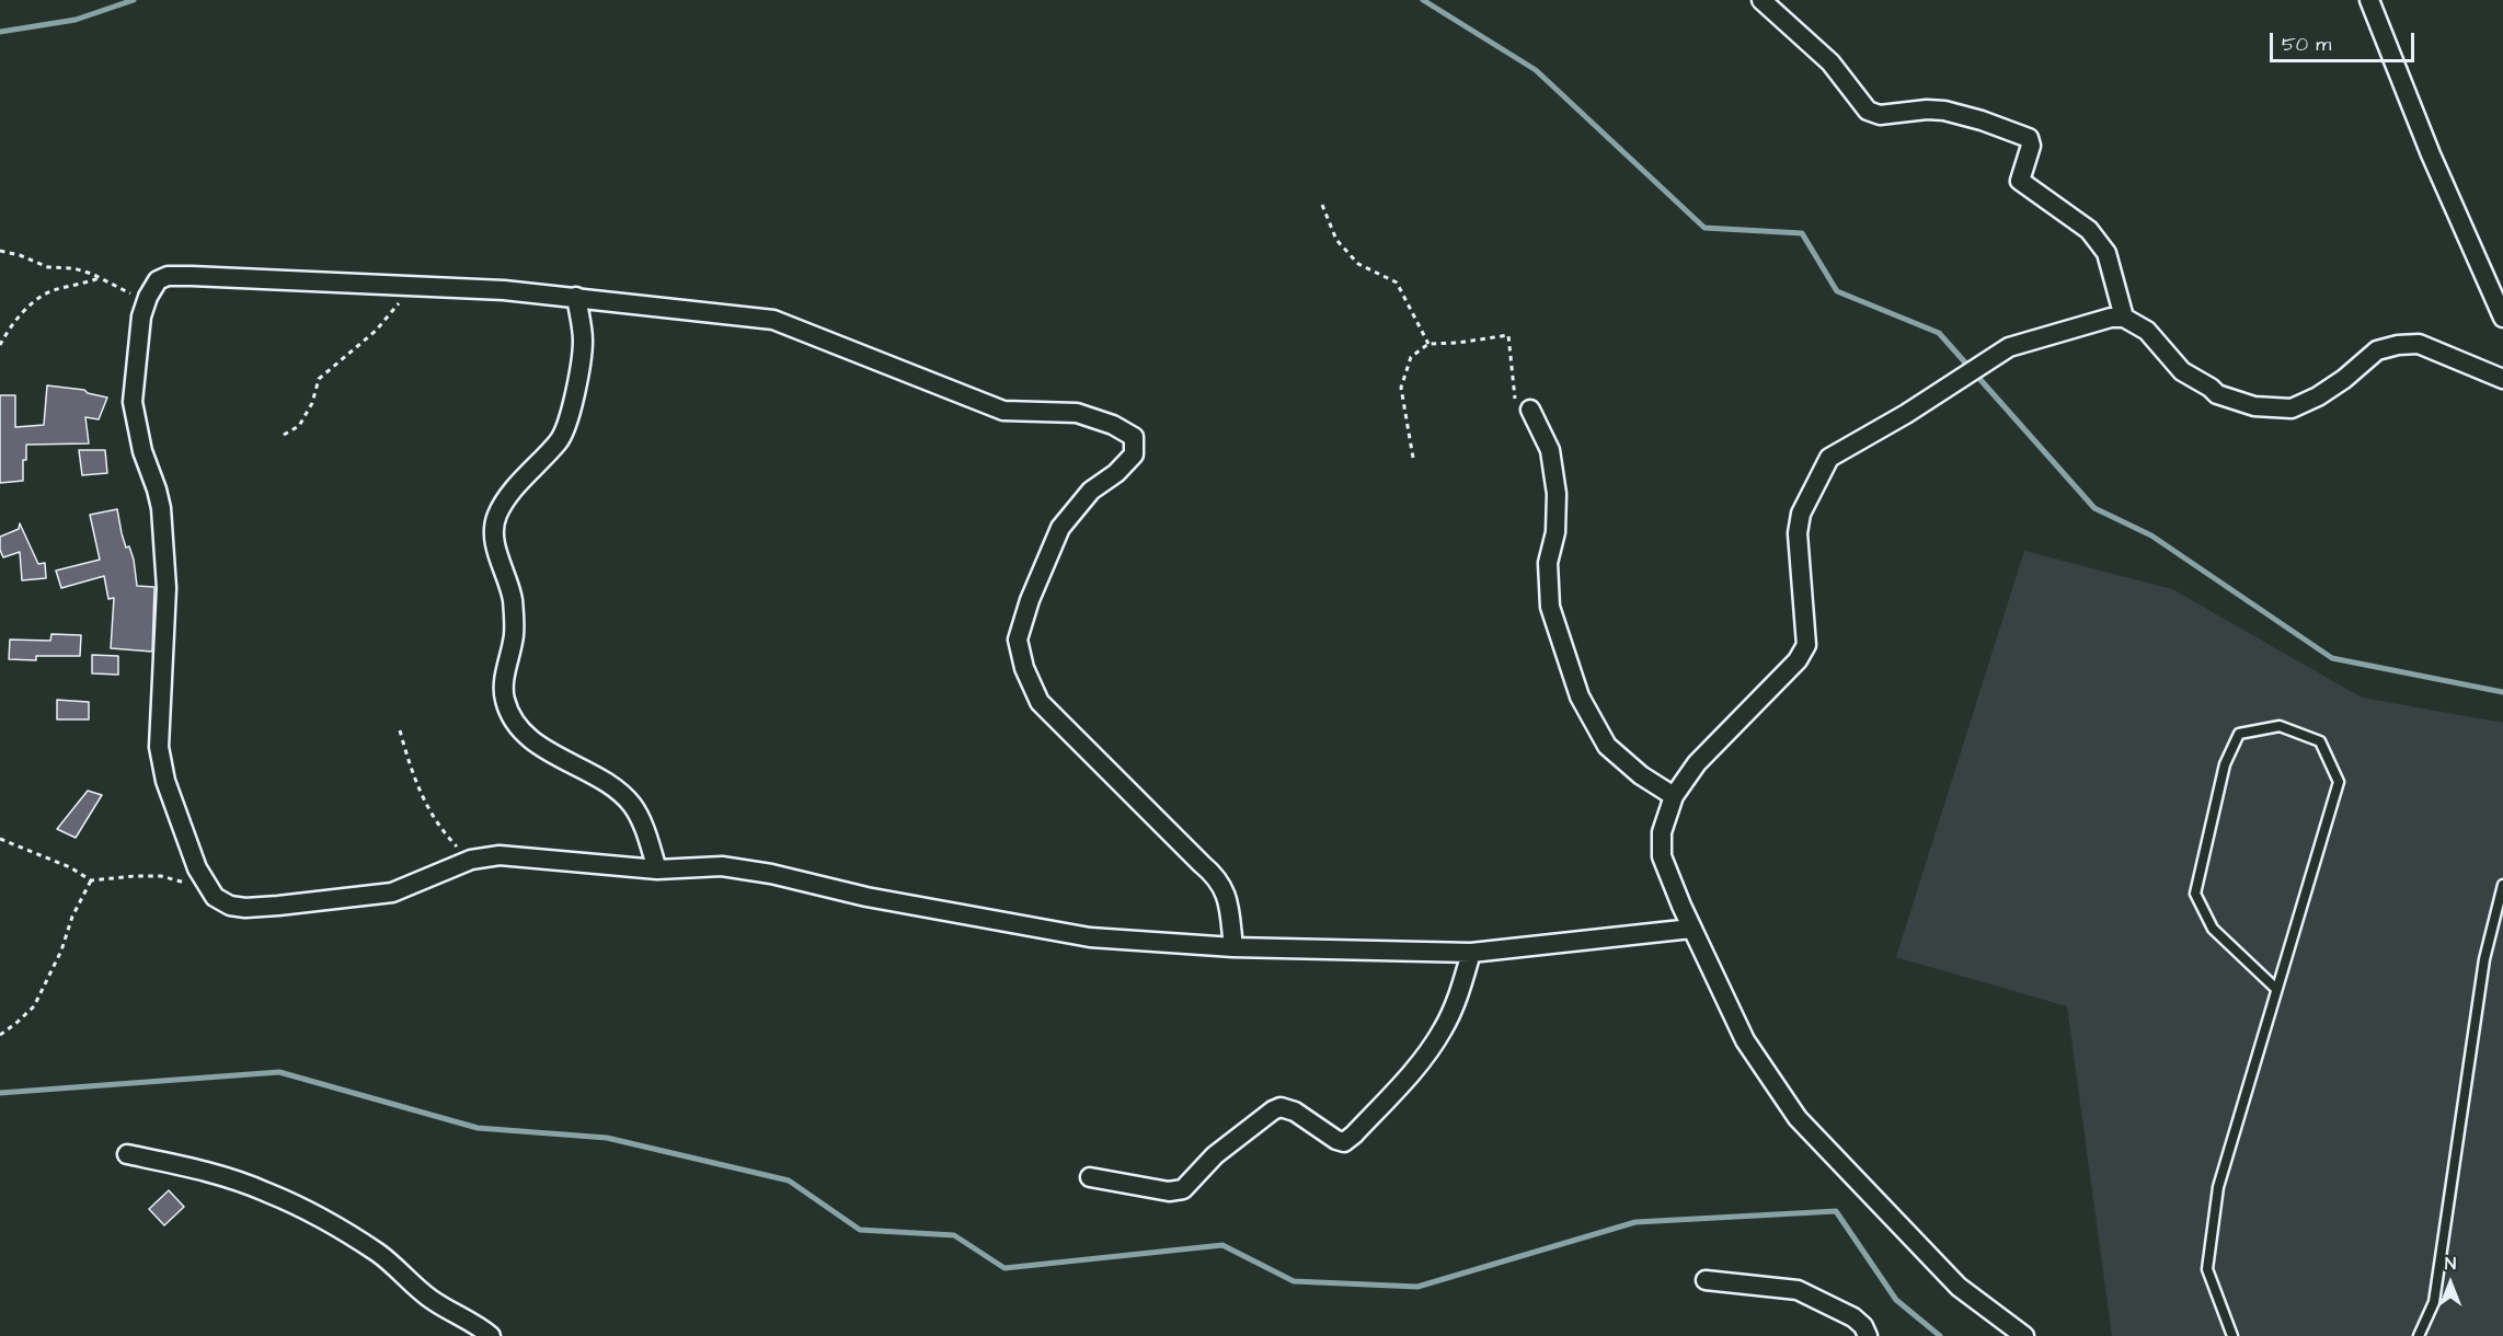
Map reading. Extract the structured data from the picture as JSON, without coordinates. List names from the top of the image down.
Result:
{
  "scale_bar": "50 m",
  "north": "top"
}
